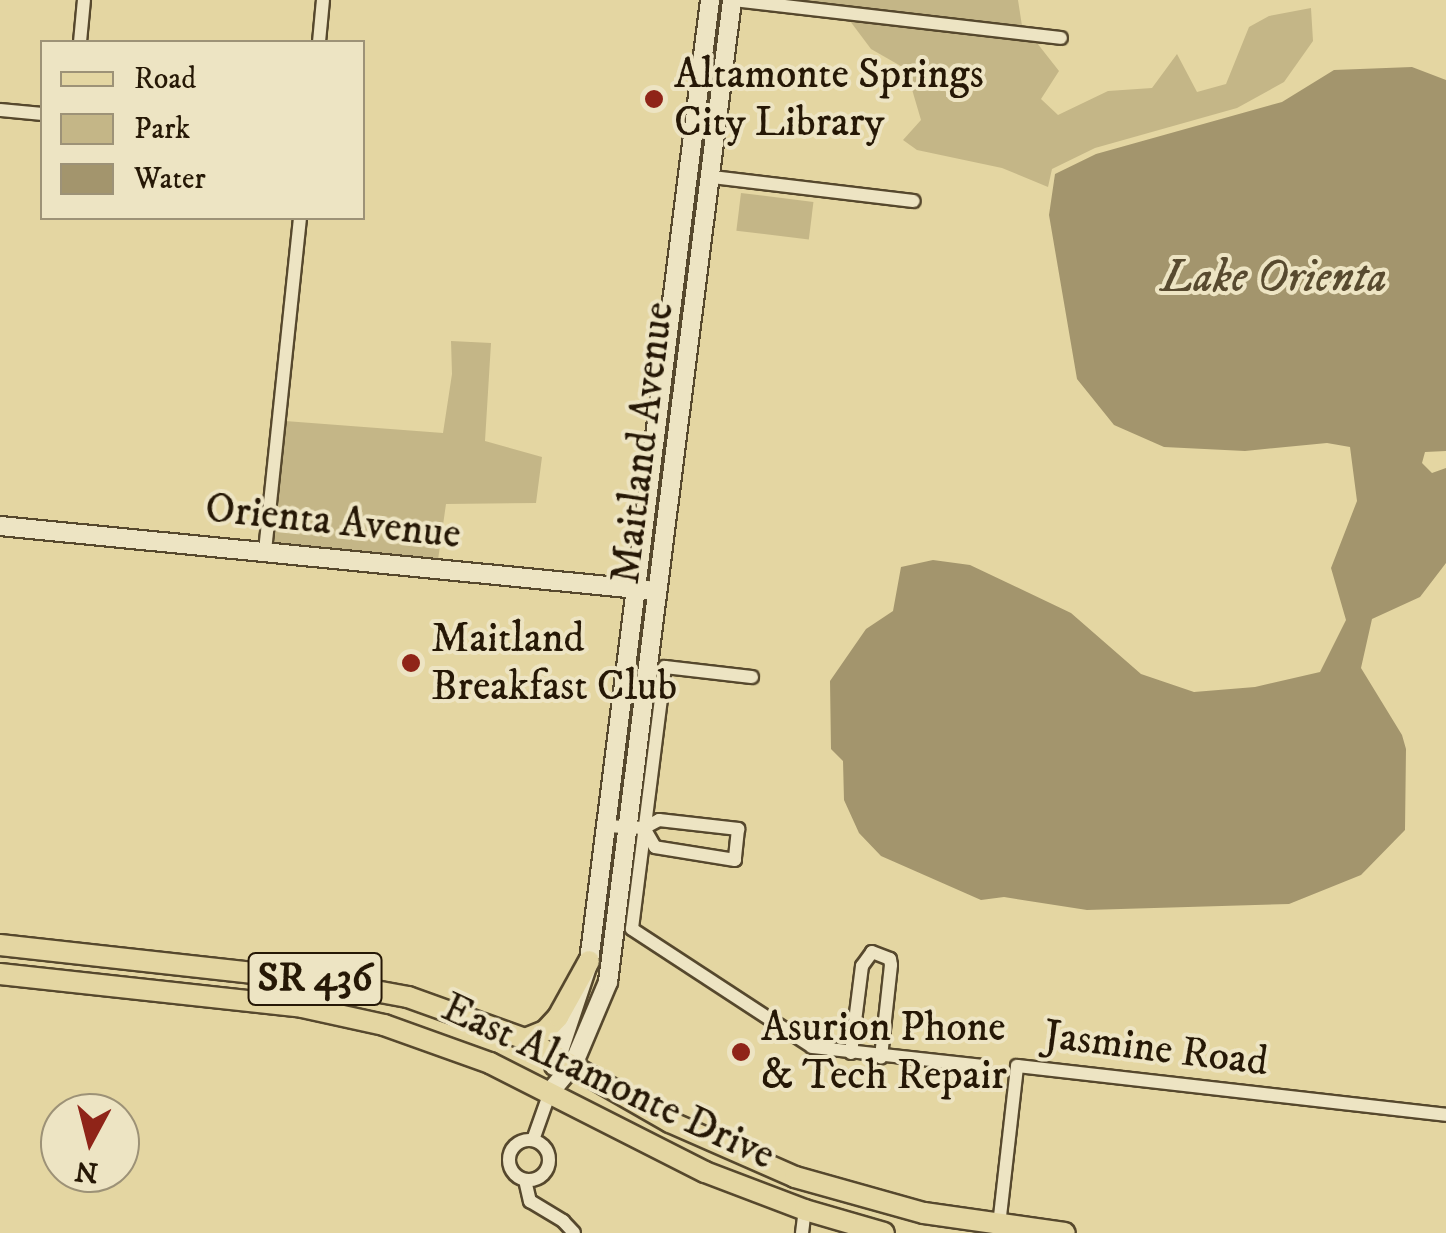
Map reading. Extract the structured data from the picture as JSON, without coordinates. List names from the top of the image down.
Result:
{
  "streets": {
    "main road": [
      "Maitland Avenue",
      "Orienta Avenue",
      "SR 436",
      "East Altamonte Drive"
    ],
    "street": ["Jasmine Road"]
  },
  "crossings": [
    ["Maitland Avenue", "Orienta Avenue"],
    ["Maitland Avenue", "SR 436"],
    ["Maitland Avenue", "East Altamonte Drive"],
    ["SR 436", "Jasmine Road"],
    ["SR 436", "East Altamonte Drive"]
  ],
  "water": ["Lake Orienta"],
  "places": ["Altamonte Springs City Library", "Maitland Breakfast Club", "Asurion Phone & Tech Repair"],
  "legend": ["Road", "Park", "Water"],
  "north": "bottom"
}
